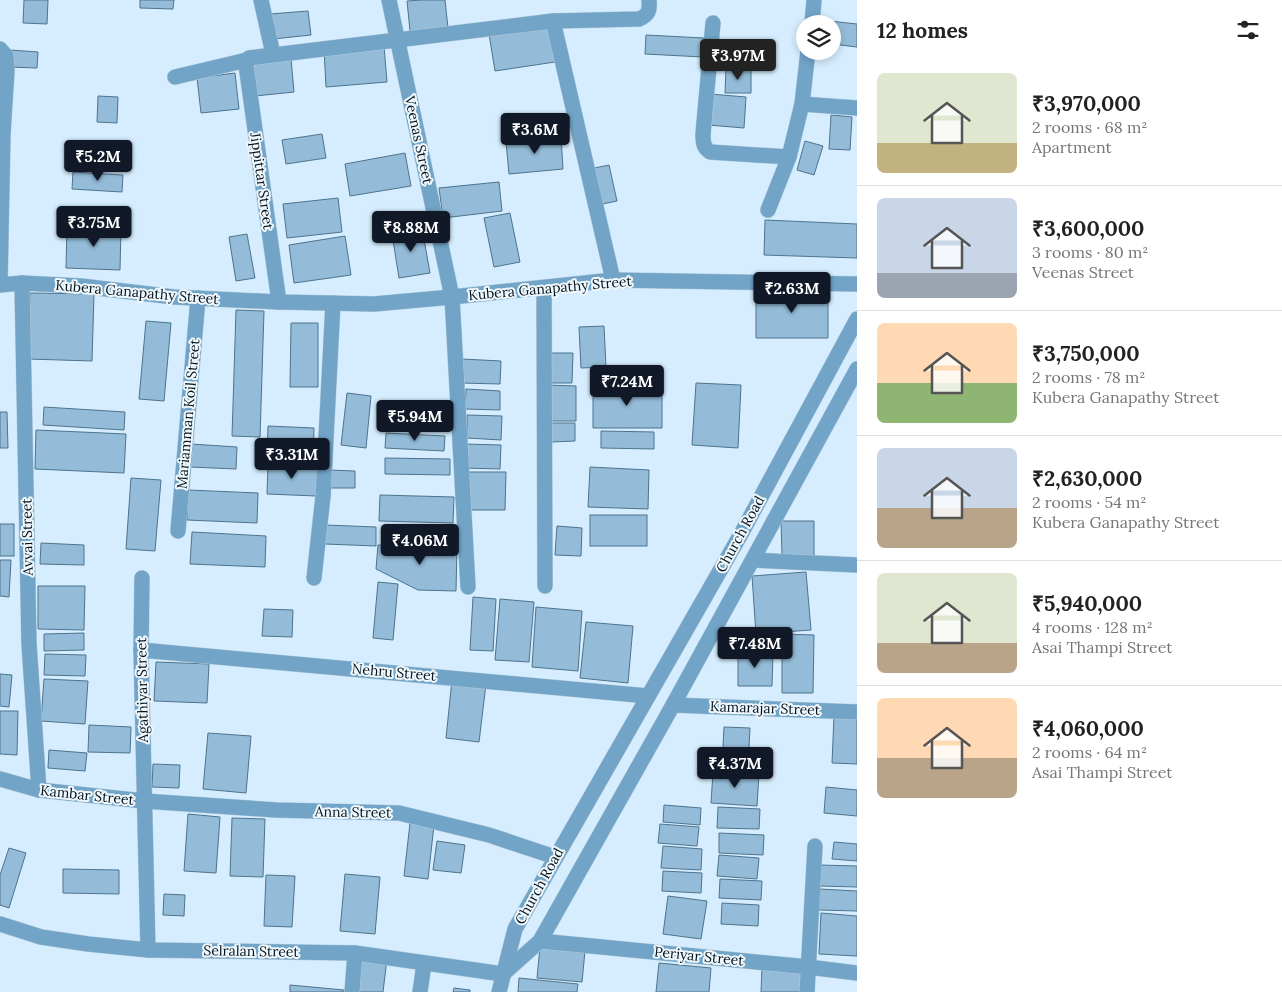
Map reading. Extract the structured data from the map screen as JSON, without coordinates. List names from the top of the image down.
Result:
{
  "streets": {
    "street": [
      "Veenas Street",
      "Jippittar Street",
      "Kubera Ganapathy Street",
      "Mariamman Koil Street",
      "Church Road",
      "Avvai Street",
      "Nehru Street",
      "Agathiyar Street",
      "Kamarajar Street",
      "Kambar Street",
      "Anna Street",
      "Selralan Street",
      "Periyar Street"
    ]
  },
  "crossings": [
    ["Veenas Street", "Kubera Ganapathy Street"],
    ["Jippittar Street", "Kubera Ganapathy Street"],
    ["Kubera Ganapathy Street", "Mariamman Koil Street"],
    ["Kubera Ganapathy Street", "Avvai Street"],
    ["Church Road", "Nehru Street"],
    ["Church Road", "Kamarajar Street"],
    ["Church Road", "Anna Street"],
    ["Church Road", "Selralan Street"],
    ["Church Road", "Periyar Street"],
    ["Avvai Street", "Kambar Street"],
    ["Nehru Street", "Agathiyar Street"],
    ["Agathiyar Street", "Kambar Street"],
    ["Agathiyar Street", "Anna Street"],
    ["Agathiyar Street", "Selralan Street"],
    ["Kambar Street", "Anna Street"]
  ],
  "page": {
    "heading": "12 homes",
    "price": [
      "₹3.97M",
      "₹3.6M",
      "₹5.2M",
      "₹3.75M",
      "₹8.88M",
      "₹2.63M",
      "₹7.24M",
      "₹5.94M",
      "₹3.31M",
      "₹4.06M",
      "₹7.48M",
      "₹4.37M"
    ],
    "list": [
      {
        "name": "₹3,970,000",
        "note": "2 rooms · 68 m² · Apartment"
      },
      {
        "name": "₹3,600,000",
        "note": "3 rooms · 80 m² · Veenas Street"
      },
      {
        "name": "₹3,750,000",
        "note": "2 rooms · 78 m² · Kubera Ganapathy Street"
      },
      {
        "name": "₹2,630,000",
        "note": "2 rooms · 54 m² · Kubera Ganapathy Street"
      },
      {
        "name": "₹5,940,000",
        "note": "4 rooms · 128 m² · Asai Thampi Street"
      },
      {
        "name": "₹4,060,000",
        "note": "2 rooms · 64 m² · Asai Thampi Street"
      }
    ]
  }
}
